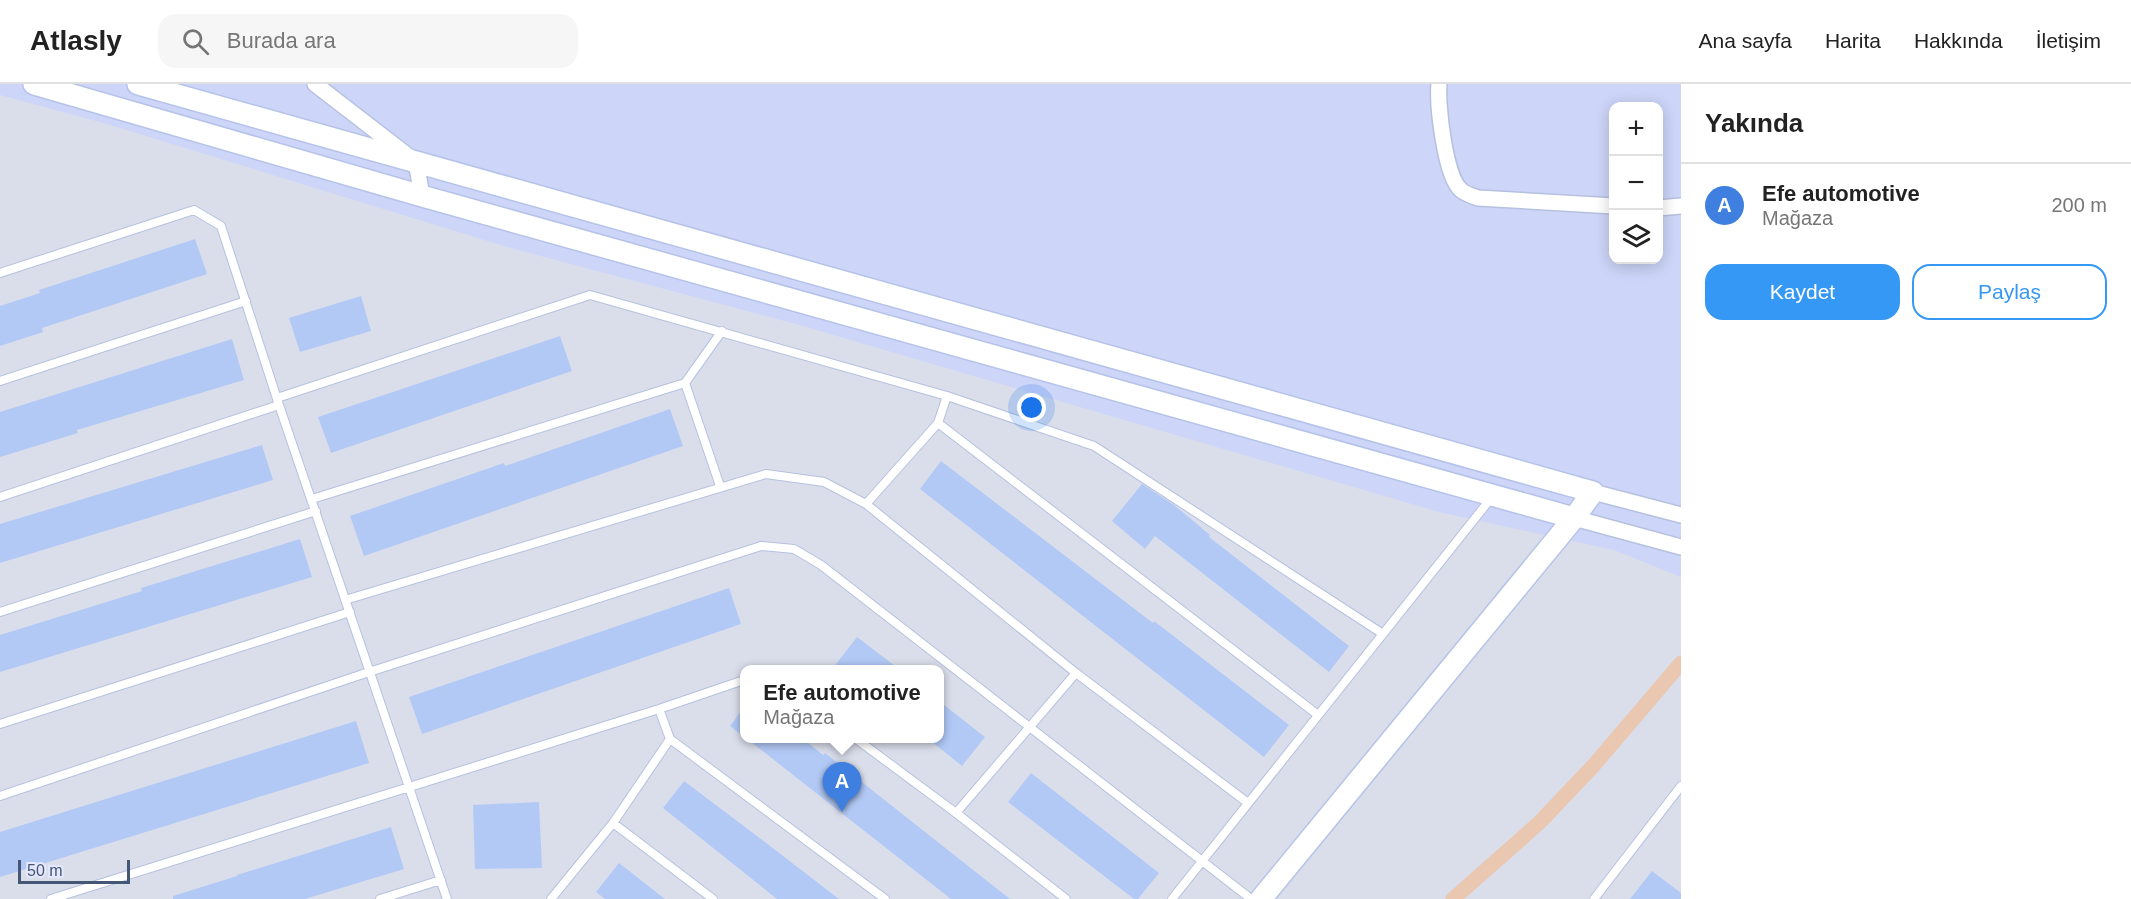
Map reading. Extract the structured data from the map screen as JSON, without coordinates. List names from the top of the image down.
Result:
{
  "scale_bar": "50 m",
  "page": {
    "header": "Atlasly",
    "search": "Burada ara",
    "nav": [
      "Ana sayfa",
      "Harita",
      "Hakkında",
      "İletişim"
    ],
    "heading": "Yakında",
    "map_buttons": ["+", "−"],
    "list": [
      {
        "mark": "A",
        "name": "Efe automotive",
        "note": "Mağaza",
        "value": "200 m"
      }
    ],
    "buttons": ["Kaydet", "Paylaş"],
    "popup": ["Efe automotive", "Mağaza"],
    "pins": "A",
    "scale": "50 m"
  }
}
